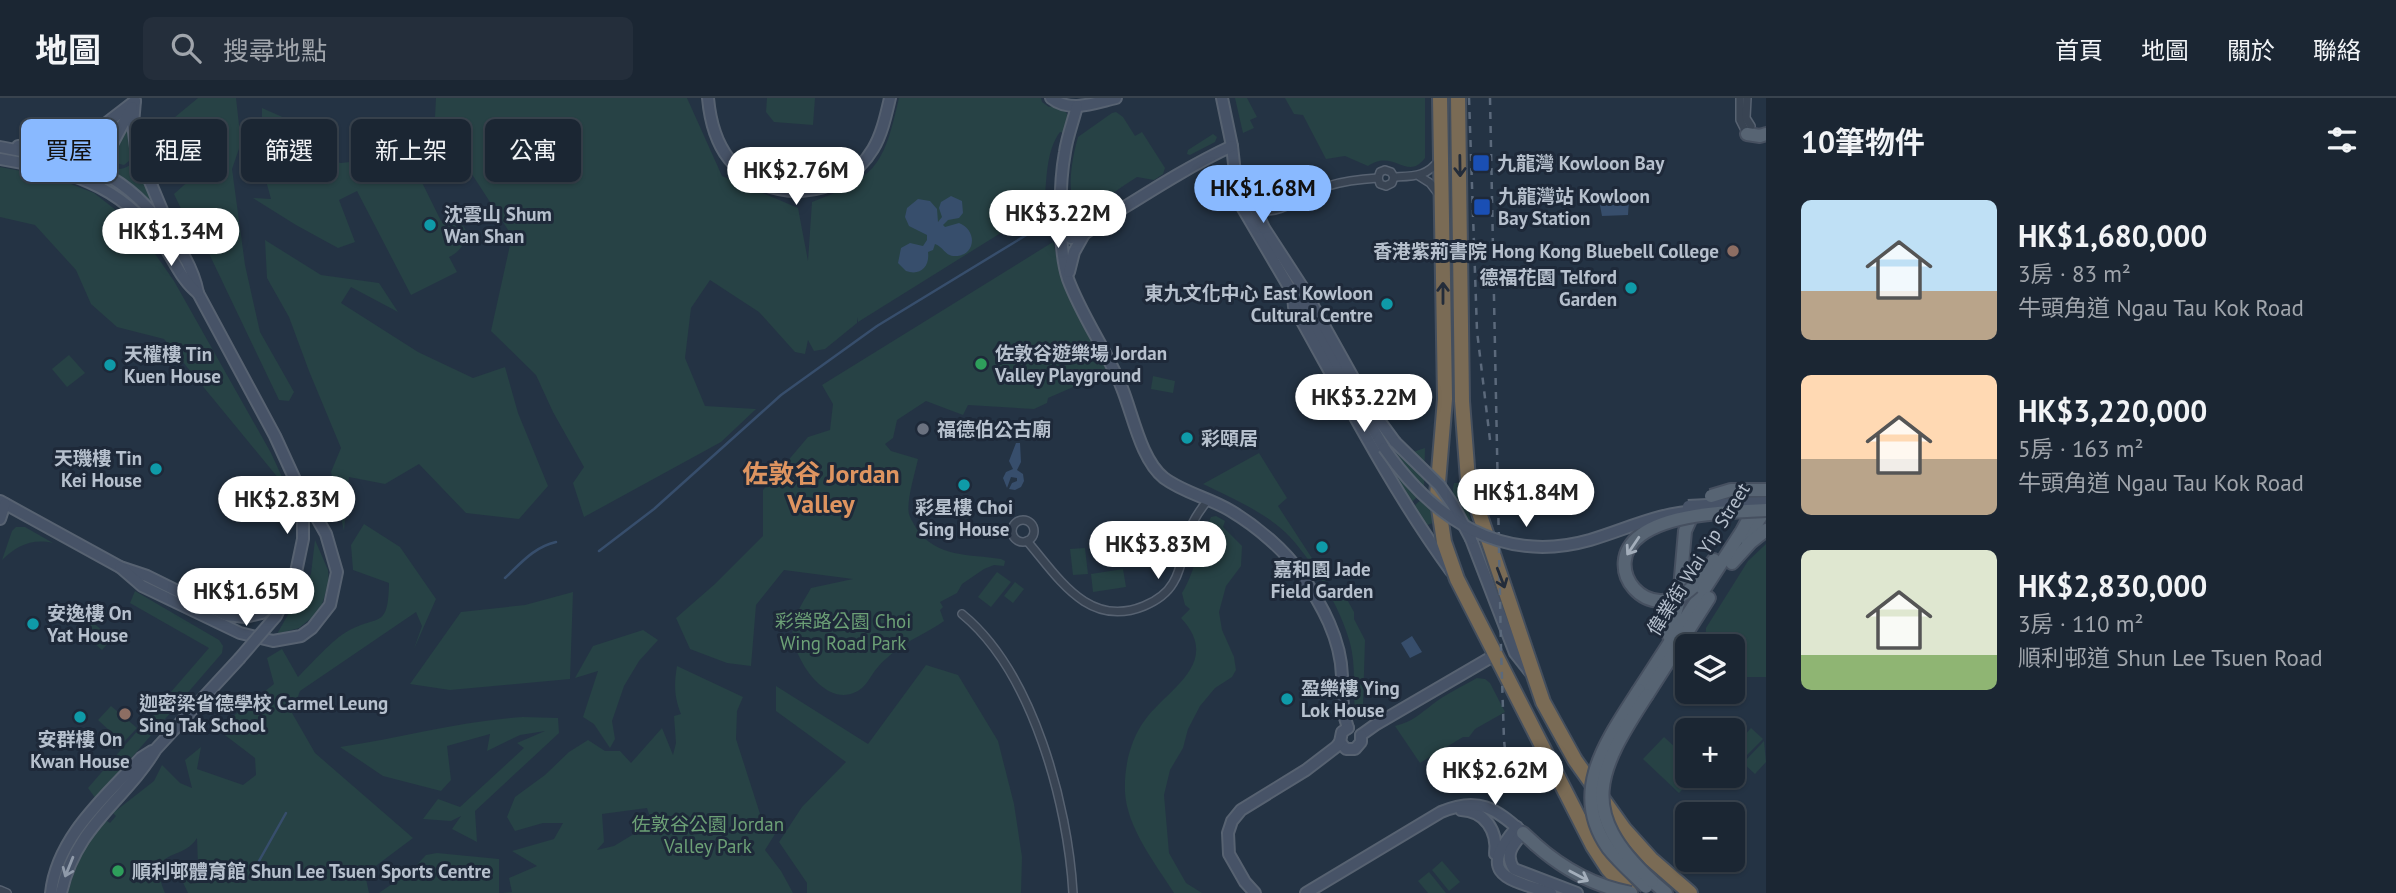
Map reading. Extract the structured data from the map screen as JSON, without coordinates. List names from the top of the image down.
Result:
{
  "streets": {
    "main road": ["偉業街 Wai Yip Street"]
  },
  "districts": ["佐敦谷 Jordan Valley"],
  "parks": ["彩榮路公園 Choi Wing Road Park", "佐敦谷公園 Jordan Valley Park"],
  "places": {
    "transit": ["九龍灣 Kowloon Bay", "九龍灣站 Kowloon Bay Station"],
    "other": [
      "沈雲山 Shum Wan Shan",
      "香港紫荊書院 Hong Kong Bluebell College",
      "德福花園 Telford Garden",
      "東九文化中心 East Kowloon Cultural Centre",
      "佐敦谷遊樂場 Jordan Valley Playground",
      "天權樓 Tin Kuen House",
      "福德伯公古廟",
      "彩頤居",
      "天璣樓 Tin Kei House",
      "彩星樓 Choi Sing House",
      "嘉和園 Jade Field Garden",
      "安逸樓 On Yat House",
      "盈樂樓 Ying Lok House",
      "迦密梁省德學校 Carmel Leung Sing Tak School",
      "安群樓 On Kwan House",
      "順利邨體育館 Shun Lee Tsuen Sports Centre"
    ]
  },
  "page": {
    "header": "地圖",
    "search": "搜尋地點",
    "nav": [
      "首頁",
      "地圖",
      "關於",
      "聯絡"
    ],
    "heading": "10筆物件",
    "chip": [
      "買屋",
      "租屋",
      "篩選",
      "新上架",
      "公寓"
    ],
    "price": [
      "HK$2.76M",
      "HK$1.68M",
      "HK$3.22M",
      "HK$1.34M",
      "HK$3.22M",
      "HK$1.84M",
      "HK$2.83M",
      "HK$3.83M",
      "HK$1.65M",
      "HK$2.62M"
    ],
    "list": [
      {
        "name": "HK$1,680,000",
        "note": "3房 · 83 m² · 牛頭角道 Ngau Tau Kok Road"
      },
      {
        "name": "HK$3,220,000",
        "note": "5房 · 163 m² · 牛頭角道 Ngau Tau Kok Road"
      },
      {
        "name": "HK$2,830,000",
        "note": "3房 · 110 m² · 順利邨道 Shun Lee Tsuen Road"
      }
    ],
    "map_buttons": ["+", "−"]
  }
}
